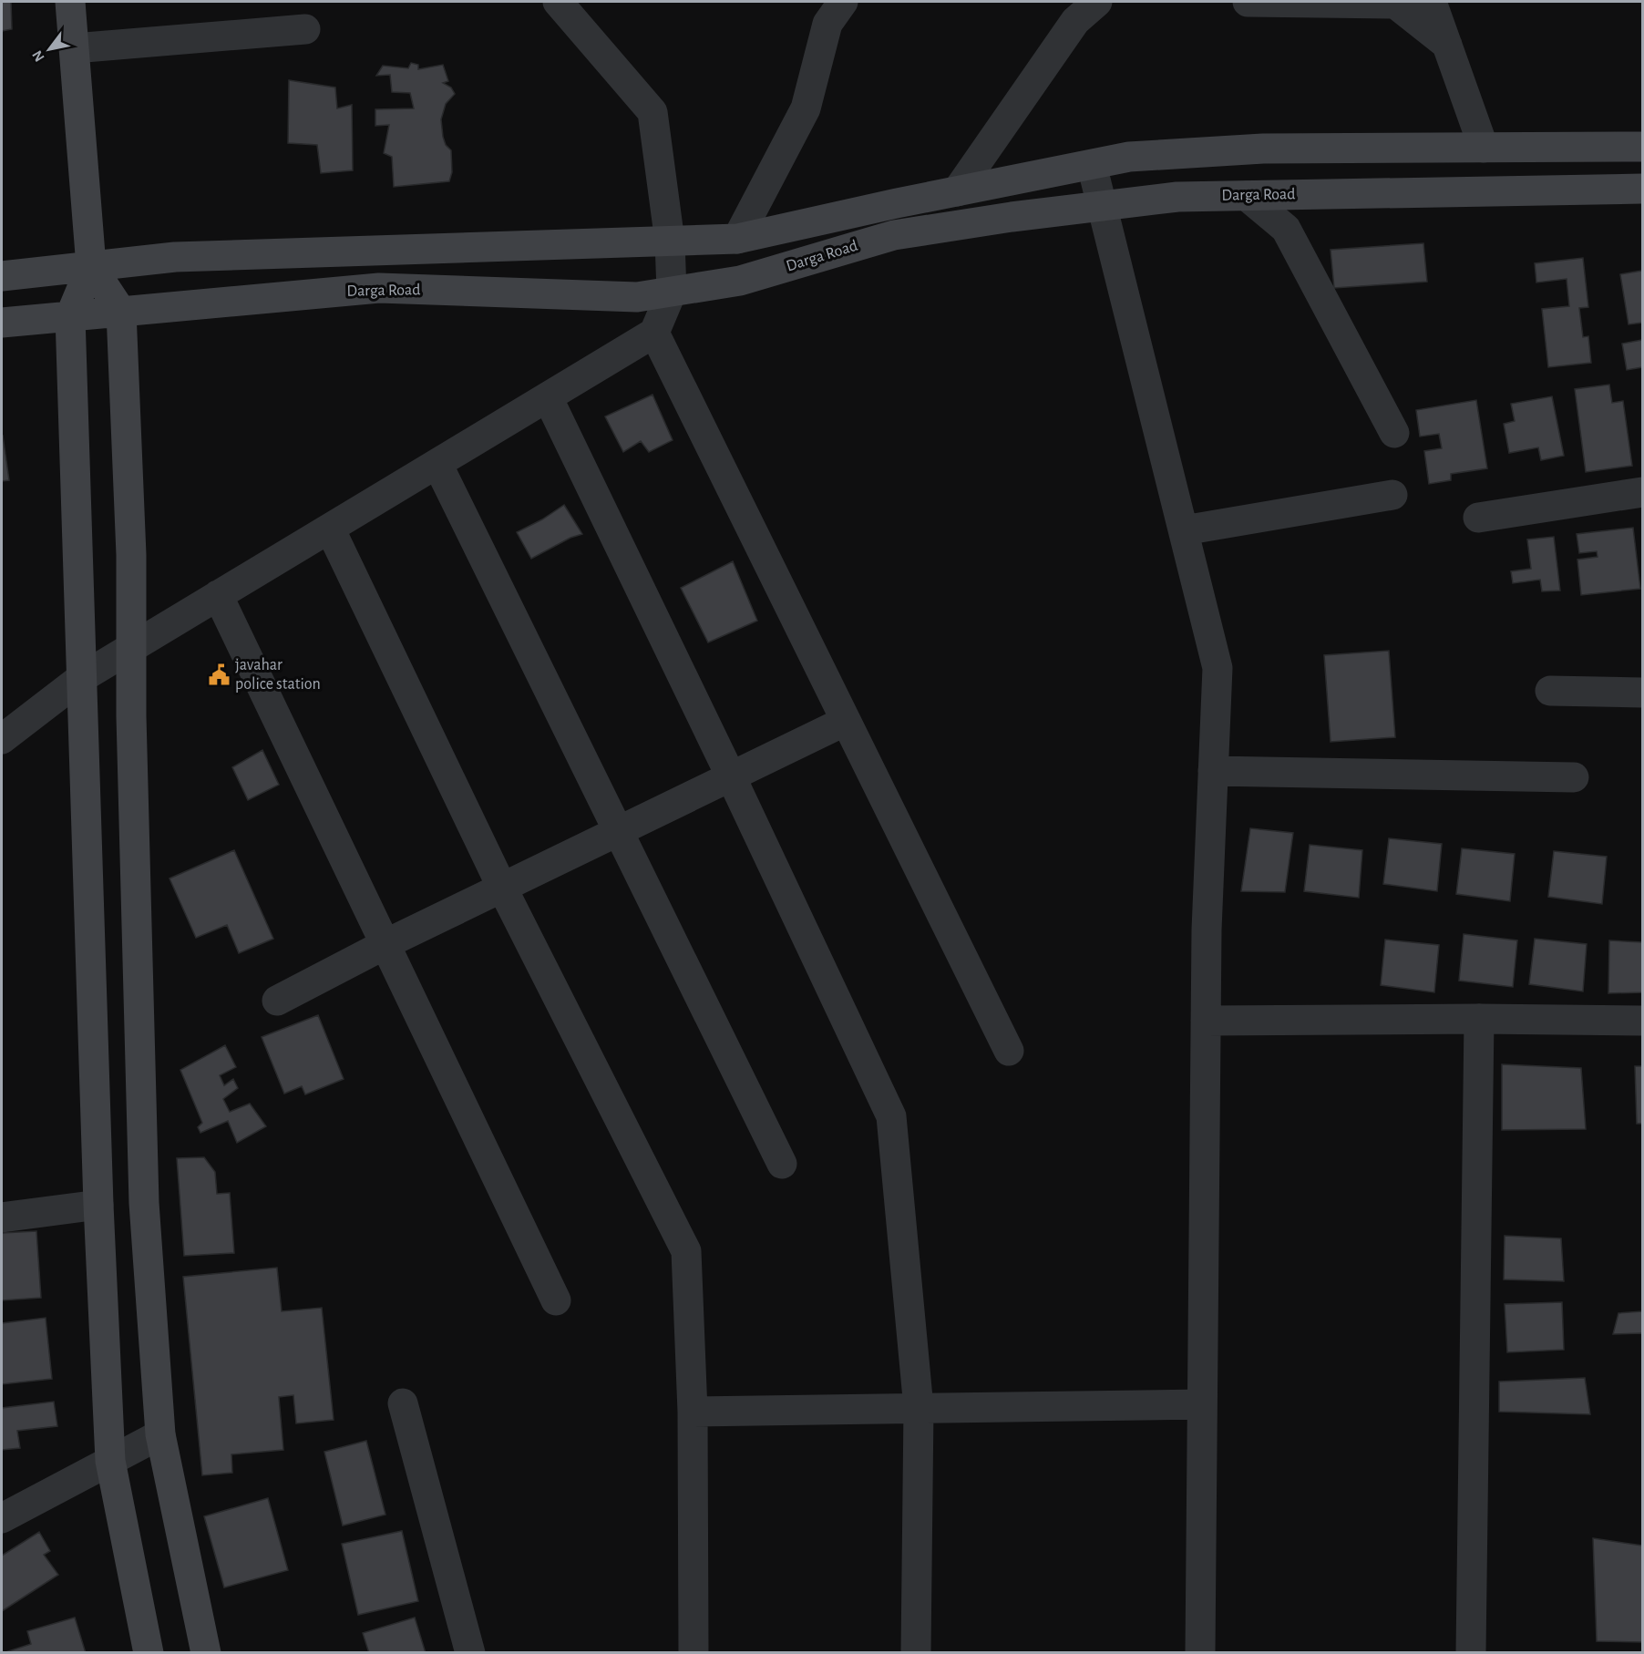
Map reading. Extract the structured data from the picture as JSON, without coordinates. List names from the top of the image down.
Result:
{
  "streets": {
    "main road": ["Darga Road"]
  },
  "places": {
    "public building": ["javahar police station"]
  },
  "north": "bottom left"
}
